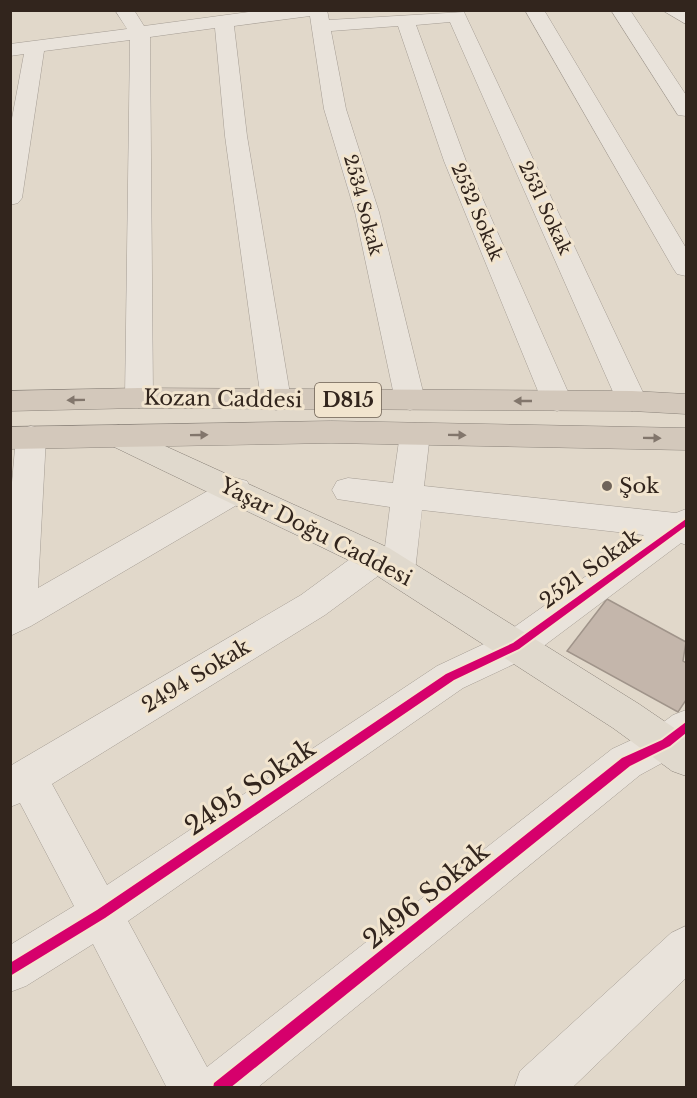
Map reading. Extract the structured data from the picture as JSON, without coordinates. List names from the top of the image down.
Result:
{
  "streets": {
    "highway": ["Kozan Caddesi", "D815"],
    "main road": ["Yaşar Doğu Caddesi"],
    "street": [
      "2534 Sokak",
      "2531 Sokak",
      "2532 Sokak",
      "2521 Sokak",
      "2494 Sokak",
      "2495 Sokak",
      "2496 Sokak"
    ]
  },
  "crossings": [
    ["2534 Sokak", "Kozan Caddesi"],
    ["2531 Sokak", "2532 Sokak"],
    ["2531 Sokak", "Kozan Caddesi"],
    ["2532 Sokak", "Kozan Caddesi"],
    ["Kozan Caddesi", "Yaşar Doğu Caddesi"],
    ["Yaşar Doğu Caddesi", "2521 Sokak"],
    ["Yaşar Doğu Caddesi", "2494 Sokak"],
    ["Yaşar Doğu Caddesi", "2495 Sokak"],
    ["Yaşar Doğu Caddesi", "2496 Sokak"],
    ["2521 Sokak", "2495 Sokak"]
  ],
  "places": ["Şok"]
}
